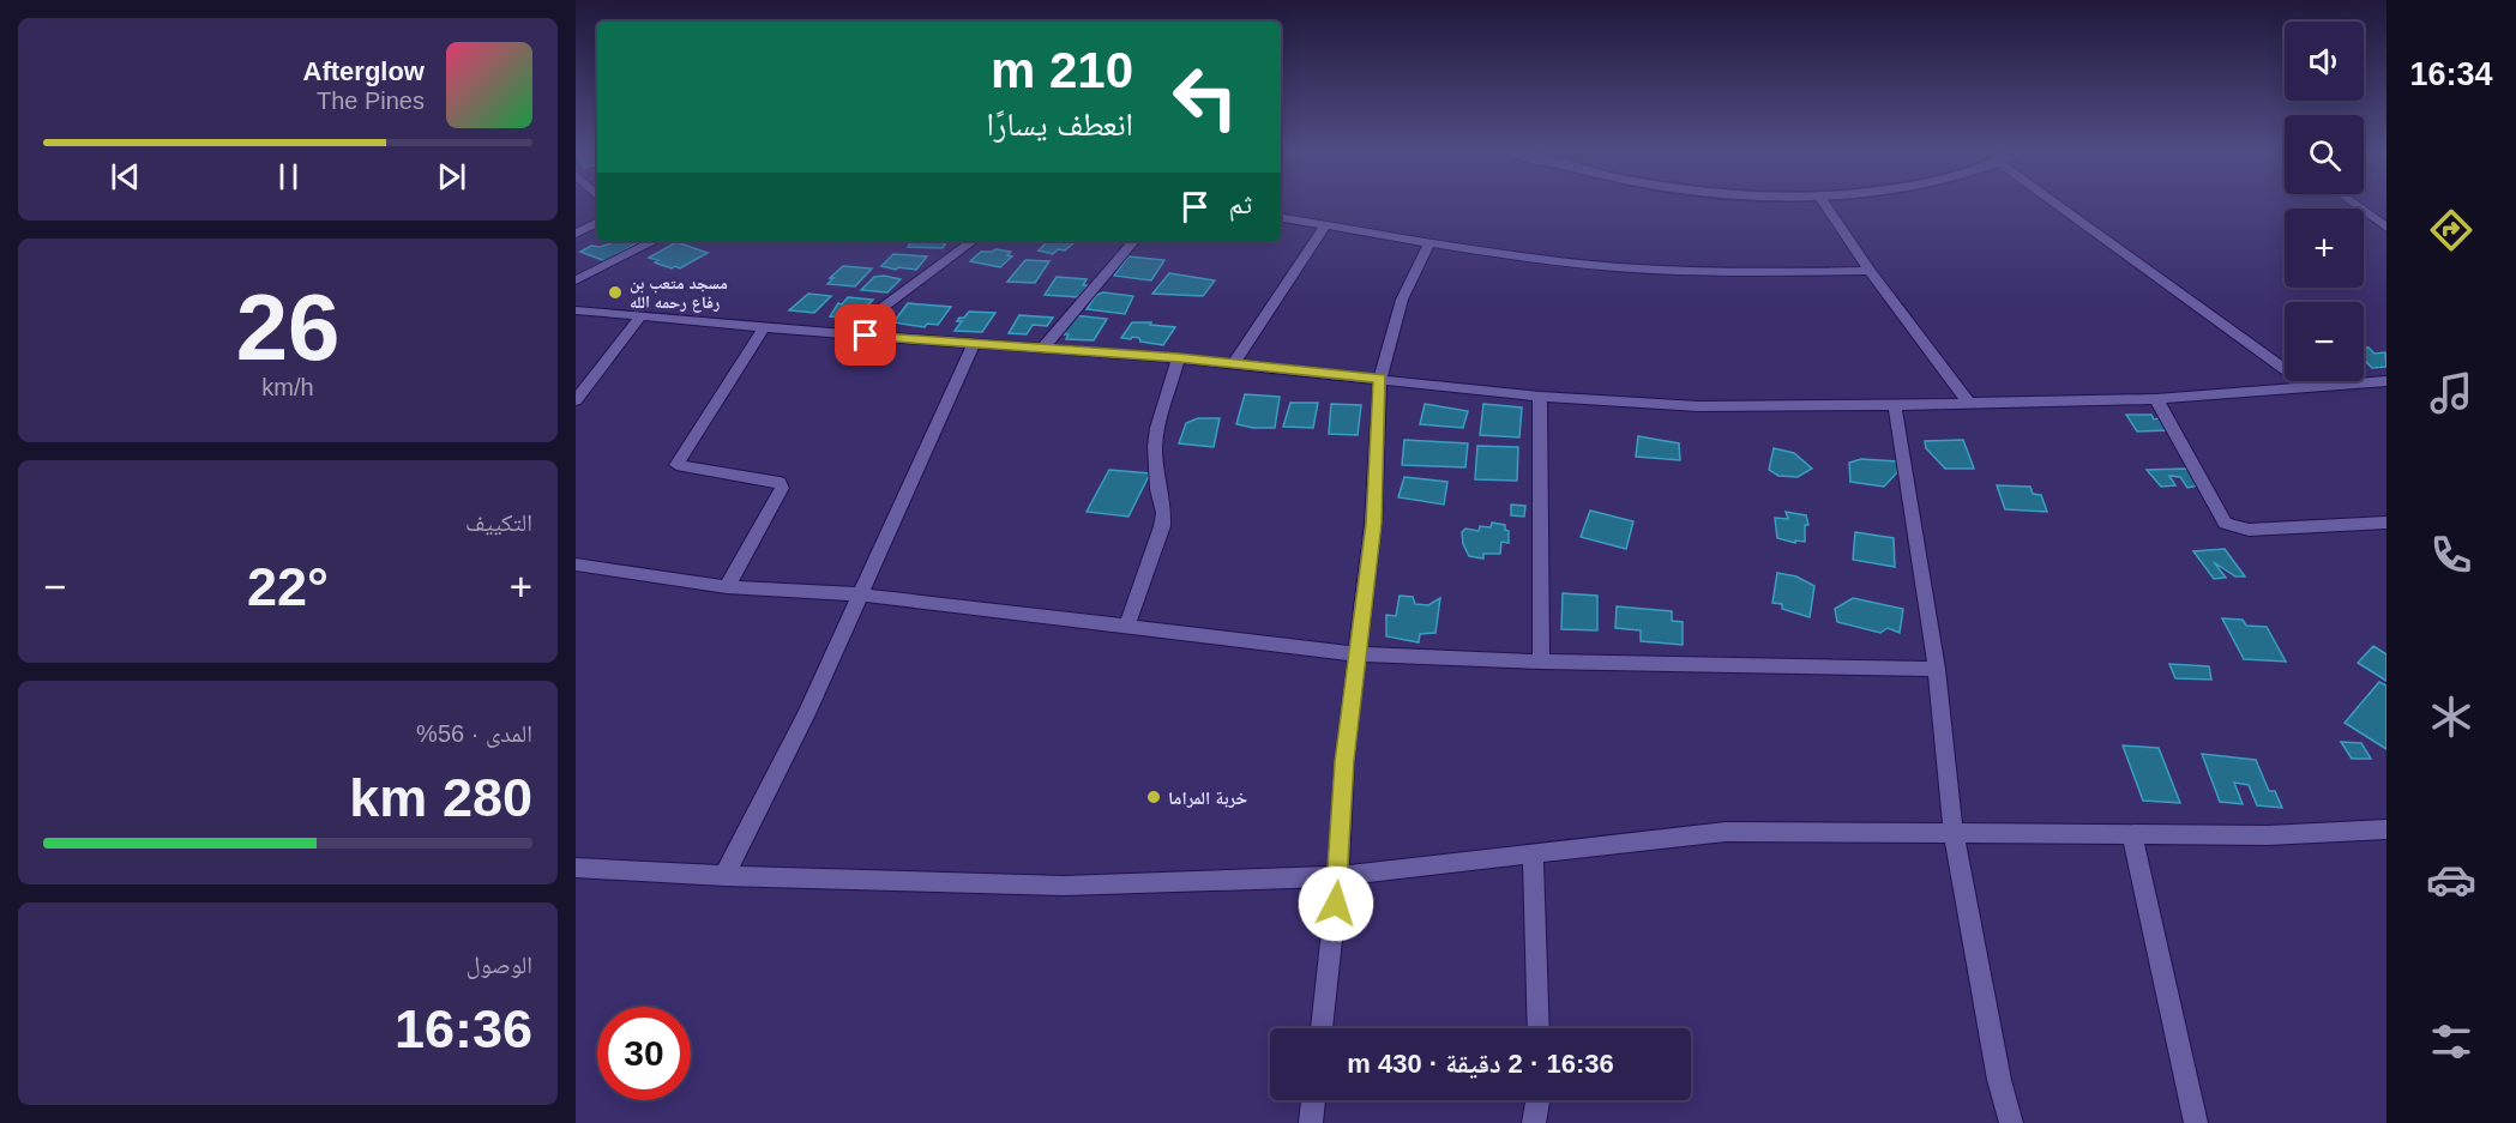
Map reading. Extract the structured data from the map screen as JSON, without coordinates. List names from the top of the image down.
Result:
{
  "places": ["مسجد متعب بن رفاع رحمه الله", "خربة المراما"],
  "page": {
    "tabs": "16:34",
    "map_buttons": ["+", "−"],
    "turn": ["210 m", "انعطف يسارًا"],
    "song": ["Afterglow", "The Pines"],
    "then": "ثم",
    "tile": [
      ["26", "km/h"],
      "التكييف",
      ["المدى · 56%", "280 km"],
      ["الوصول", "16:36"]
    ],
    "heat": ["−", "22°", "+"],
    "limit": "30",
    "trip": "16:36 · 2 دقيقة · 430 m"
  }
}
